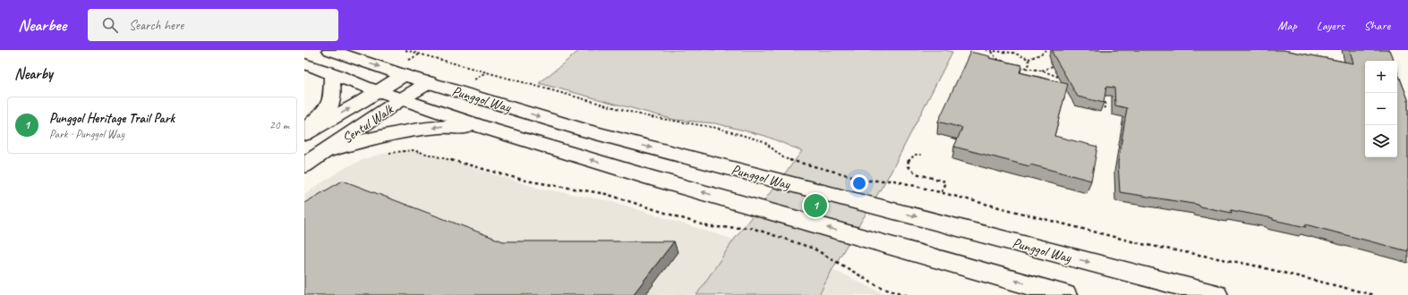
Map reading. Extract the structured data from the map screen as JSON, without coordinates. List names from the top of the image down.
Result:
{
  "streets": {
    "main road": ["Punggol Way", "Sentul Walk"]
  },
  "crossings": [
    ["Punggol Way", "Sentul Walk"]
  ],
  "page": {
    "header": "Nearbee",
    "search": "Search here",
    "nav": ["Map", "Layers", "Share"],
    "heading": "Nearby",
    "map_buttons": ["+", "−"],
    "list": [
      {
        "mark": "1",
        "name": "Punggol Heritage Trail Park",
        "note": "Park · Punggol Way",
        "value": "20 m"
      }
    ],
    "pins": "1"
  }
}
